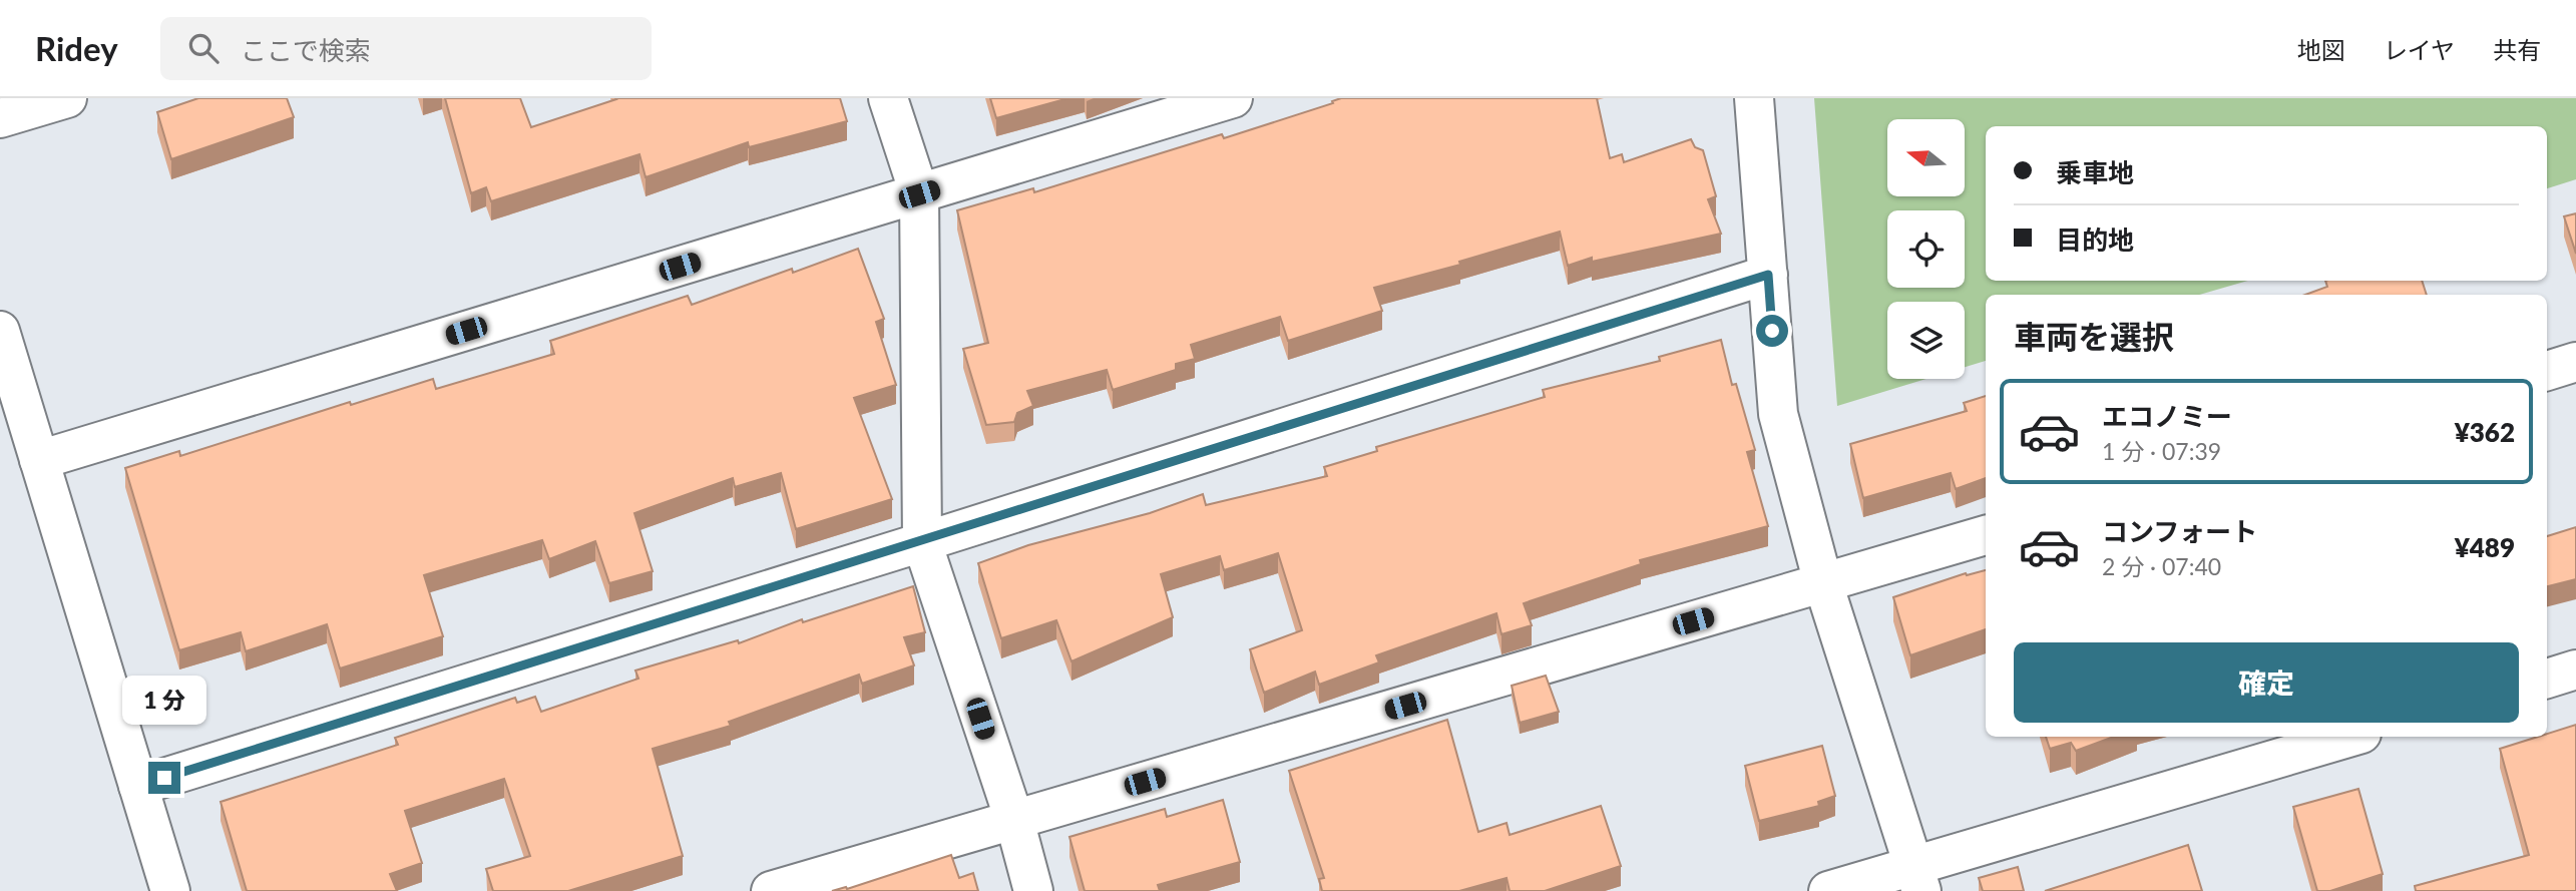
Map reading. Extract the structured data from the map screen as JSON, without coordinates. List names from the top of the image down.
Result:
{
  "north": "left",
  "page": {
    "header": "Ridey",
    "search": "ここで検索",
    "nav": ["地図", "レイヤ", "共有"],
    "banner": ["乗車地", "目的地"],
    "heading": "車両を選択",
    "list": [
      {
        "name": "エコノミー",
        "note": "1 分 · 07:39",
        "value": "¥362"
      },
      {
        "name": "コンフォート",
        "note": "2 分 · 07:40",
        "value": "¥489"
      }
    ],
    "buttons": "確定",
    "bubble": "1 分"
  }
}
